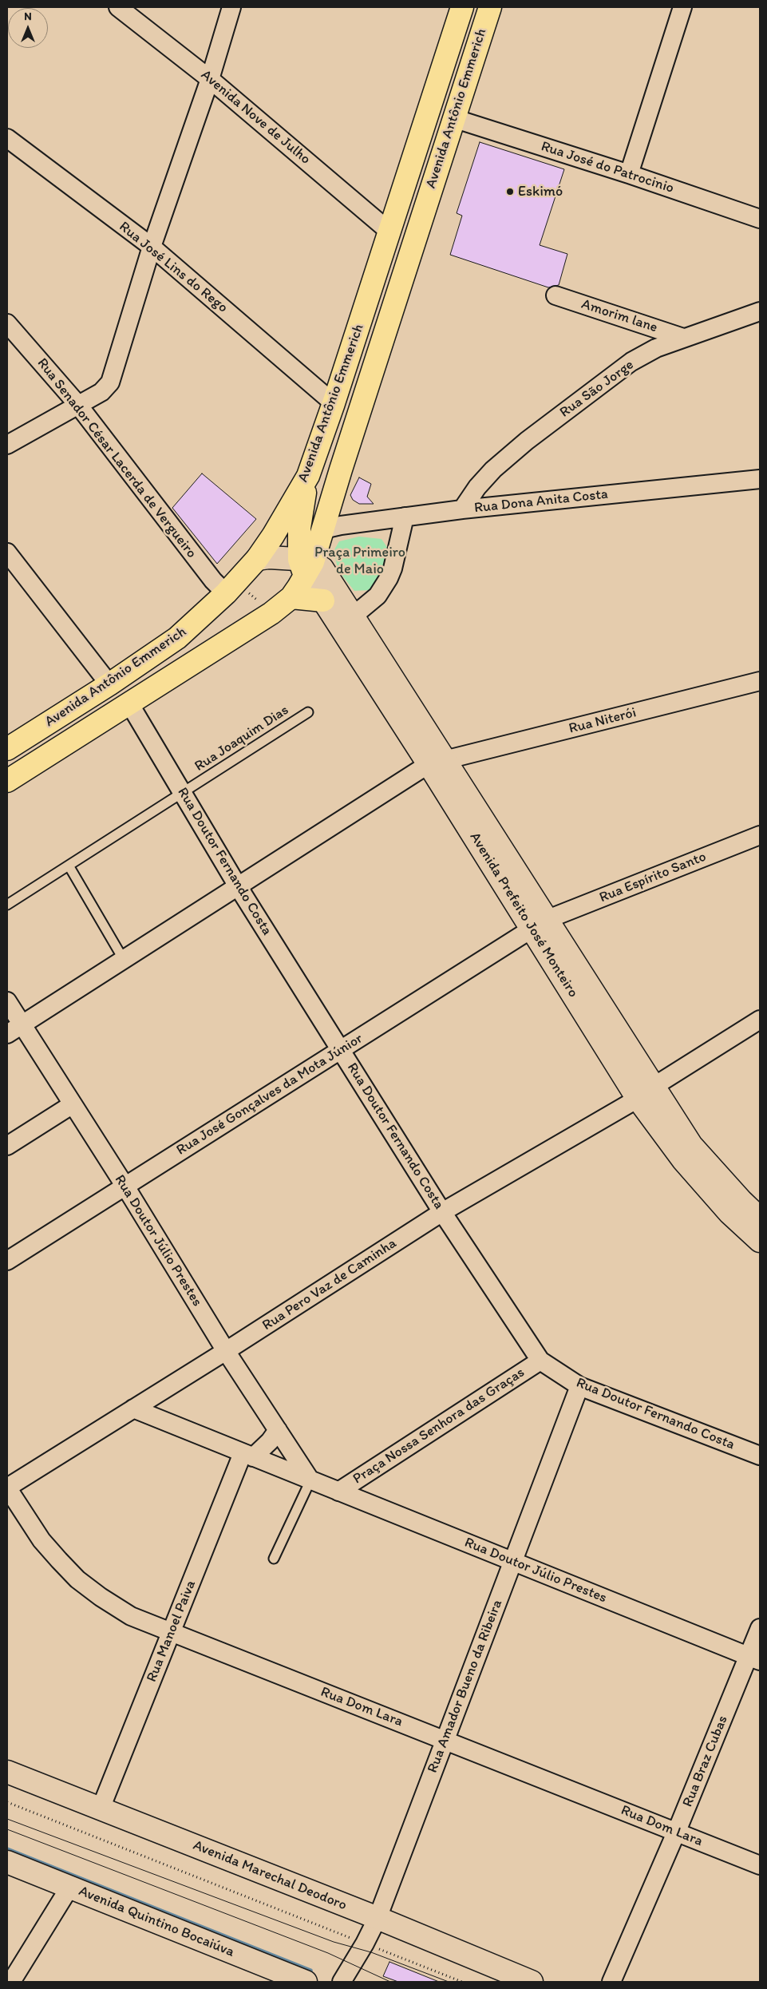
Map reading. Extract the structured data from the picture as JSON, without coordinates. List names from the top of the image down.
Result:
{
  "streets": {
    "main road": [
      "Avenida Antônio Emmerich",
      "Avenida Prefeito José Monteiro",
      "Avenida Marechal Deodoro",
      "Avenida Quintino Bocaiúva"
    ],
    "street": [
      "Avenida Nove de Julho",
      "Rua José do Patrocinio",
      "Rua José Lins do Rego",
      "Amorim lane",
      "Rua São Jorge",
      "Rua Senador César Lacerda de Vergueiro",
      "Rua Dona Anita Costa",
      "Rua Niterói",
      "Rua Doutor Fernando Costa",
      "Rua Espírito Santo",
      "Rua José Gonçalves da Mota Júnior",
      "Rua Doutor Júlio Prestes",
      "Rua Pero Vaz de Caminha",
      "Praça Nossa Senhora das Graças",
      "Rua Manoel Paiva",
      "Rua Amador Bueno da Ribeira",
      "Rua Dom Lara",
      "Rua Braz Cubas"
    ],
    "lane": ["Rua Joaquim Dias"]
  },
  "crossings": [
    ["Avenida Antônio Emmerich", "Avenida Nove de Julho"],
    ["Avenida Antônio Emmerich", "Rua José do Patrocinio"],
    ["Avenida Antônio Emmerich", "Rua José Lins do Rego"],
    ["Avenida Antônio Emmerich", "Rua Senador César Lacerda de Vergueiro"],
    ["Avenida Antônio Emmerich", "Rua Dona Anita Costa"],
    ["Avenida Antônio Emmerich", "Rua Doutor Fernando Costa"],
    ["Avenida Antônio Emmerich", "Avenida Prefeito José Monteiro"],
    ["Amorim lane", "Rua São Jorge"],
    ["Rua São Jorge", "Rua Dona Anita Costa"],
    ["Rua Niterói", "Rua Doutor Fernando Costa"],
    ["Rua Niterói", "Avenida Prefeito José Monteiro"],
    ["Rua Niterói", "Rua Doutor Júlio Prestes"],
    ["Rua Joaquim Dias", "Rua Doutor Fernando Costa"],
    ["Rua Doutor Fernando Costa", "Rua José Gonçalves da Mota Júnior"],
    ["Rua Doutor Fernando Costa", "Rua Pero Vaz de Caminha"],
    ["Rua Doutor Fernando Costa", "Praça Nossa Senhora das Graças"],
    ["Rua Doutor Fernando Costa", "Rua Amador Bueno da Ribeira"],
    ["Rua Espírito Santo", "Avenida Prefeito José Monteiro"],
    ["Rua Espírito Santo", "Rua José Gonçalves da Mota Júnior"],
    ["Avenida Prefeito José Monteiro", "Rua José Gonçalves da Mota Júnior"],
    ["Avenida Prefeito José Monteiro", "Rua Pero Vaz de Caminha"],
    ["Rua José Gonçalves da Mota Júnior", "Rua Doutor Júlio Prestes"],
    ["Rua Doutor Júlio Prestes", "Rua Pero Vaz de Caminha"],
    ["Rua Doutor Júlio Prestes", "Praça Nossa Senhora das Graças"],
    ["Rua Doutor Júlio Prestes", "Rua Manoel Paiva"],
    ["Rua Doutor Júlio Prestes", "Rua Amador Bueno da Ribeira"],
    ["Rua Doutor Júlio Prestes", "Rua Braz Cubas"],
    ["Rua Pero Vaz de Caminha", "Rua Dom Lara"],
    ["Rua Manoel Paiva", "Rua Dom Lara"],
    ["Rua Manoel Paiva", "Avenida Marechal Deodoro"],
    ["Rua Amador Bueno da Ribeira", "Rua Dom Lara"],
    ["Rua Amador Bueno da Ribeira", "Avenida Marechal Deodoro"],
    ["Rua Dom Lara", "Rua Braz Cubas"]
  ],
  "parks": ["Praça Primeiro de Maio"],
  "places": ["Eskimó"],
  "north": "top"
}
